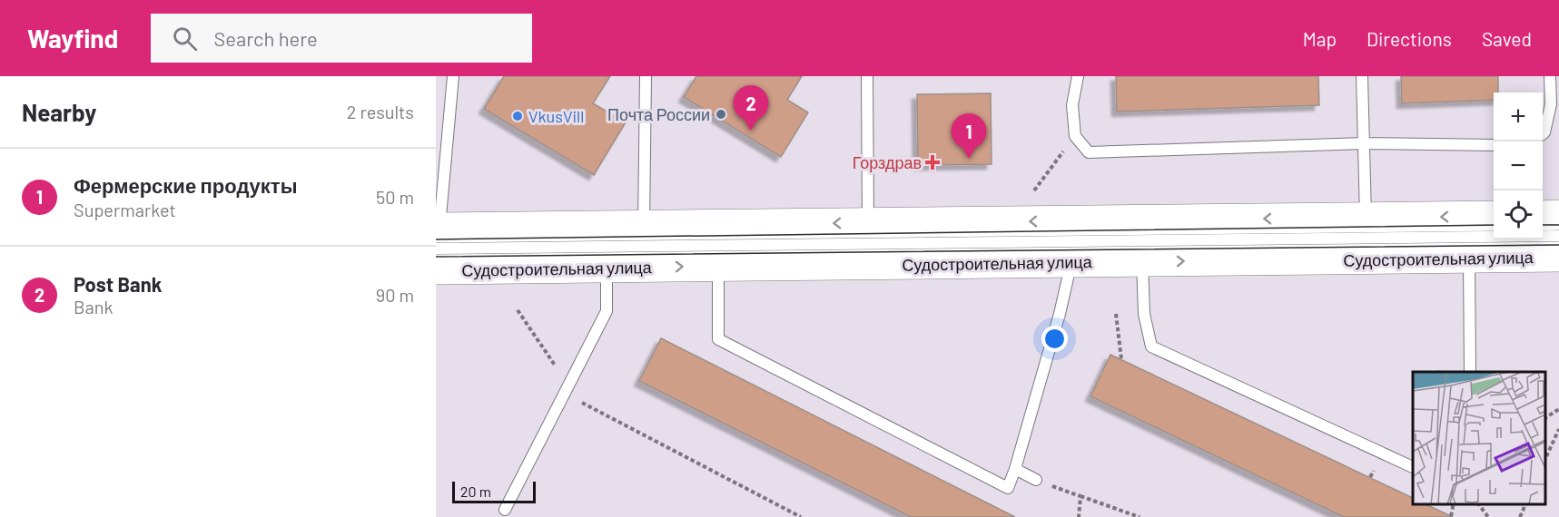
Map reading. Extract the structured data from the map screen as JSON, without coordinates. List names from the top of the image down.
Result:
{
  "streets": {
    "street": ["Судостроительная улица"]
  },
  "places": {
    "other": ["Почта России", "VkusVill"],
    "health": ["Горздрав"]
  },
  "scale_bar": "20 m",
  "page": {
    "header": "Wayfind",
    "search": "Search here",
    "nav": ["Map", "Directions", "Saved"],
    "heading": ["Nearby", "2 results"],
    "pins": ["2", "1"],
    "map_buttons": ["+", "−"],
    "list": [
      {
        "mark": "1",
        "name": "Фермерские продукты",
        "note": "Supermarket",
        "value": "50 m"
      },
      {
        "mark": "2",
        "name": "Post Bank",
        "note": "Bank",
        "value": "90 m"
      }
    ],
    "scale": "20 m"
  }
}
